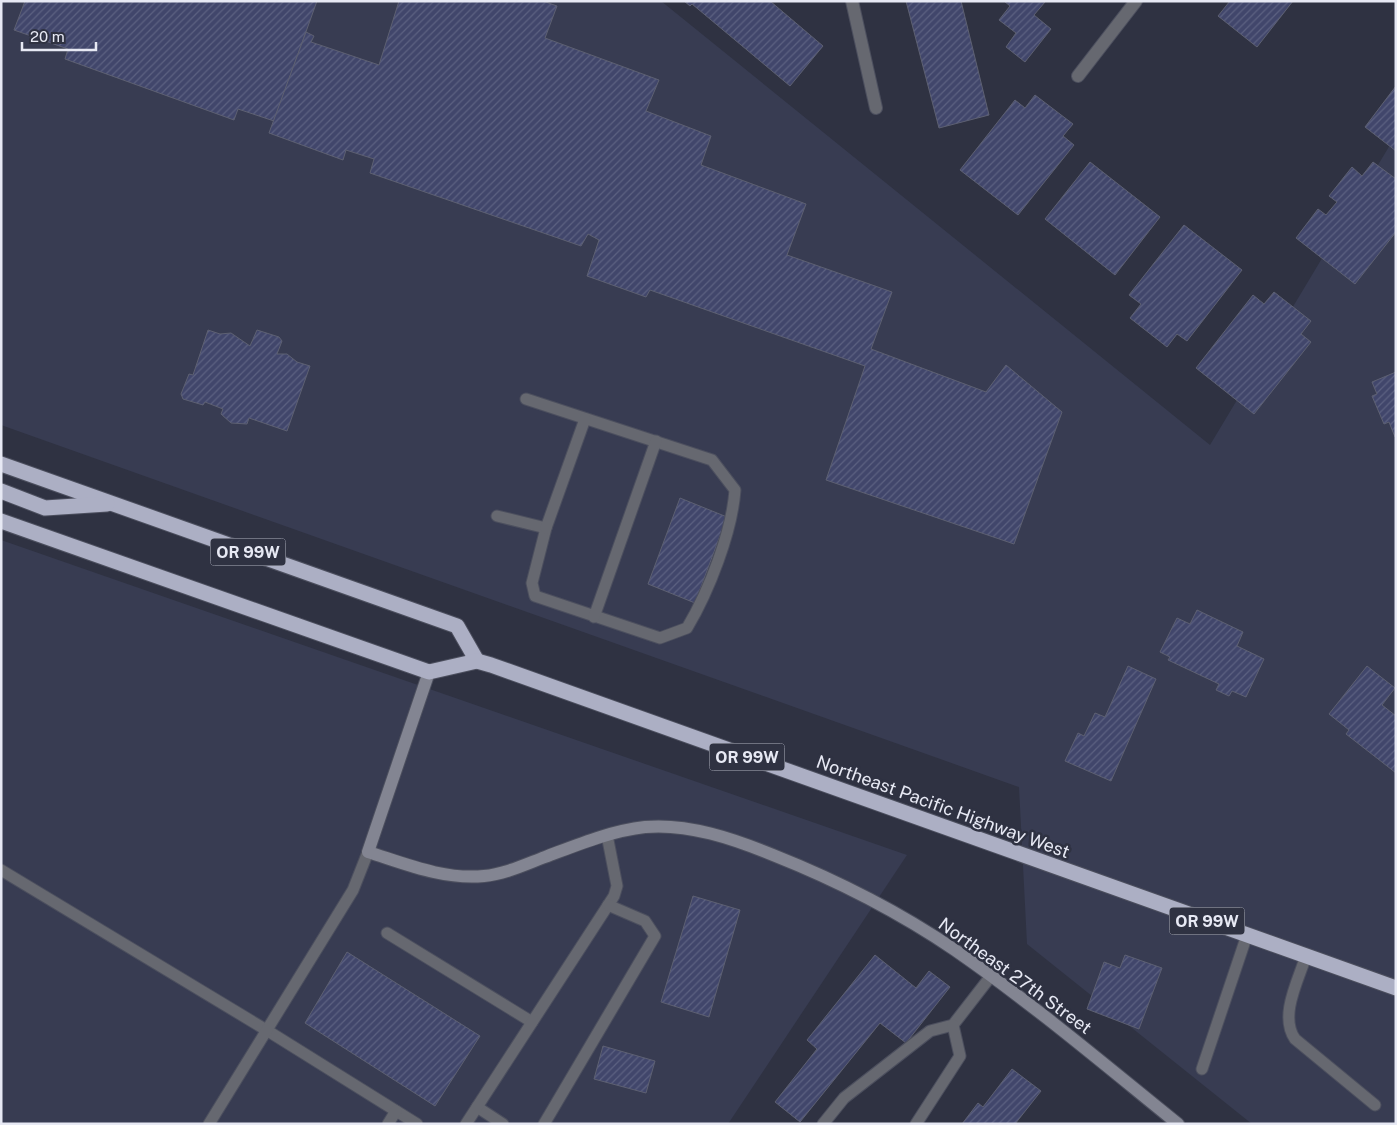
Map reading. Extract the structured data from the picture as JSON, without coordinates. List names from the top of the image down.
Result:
{
  "streets": {
    "highway": ["OR 99W", "Northeast Pacific Highway West"],
    "street": ["Northeast 27th Street"]
  },
  "crossings": [
    ["OR 99W", "Northeast Pacific Highway West"]
  ],
  "scale_bar": "20 m"
}
